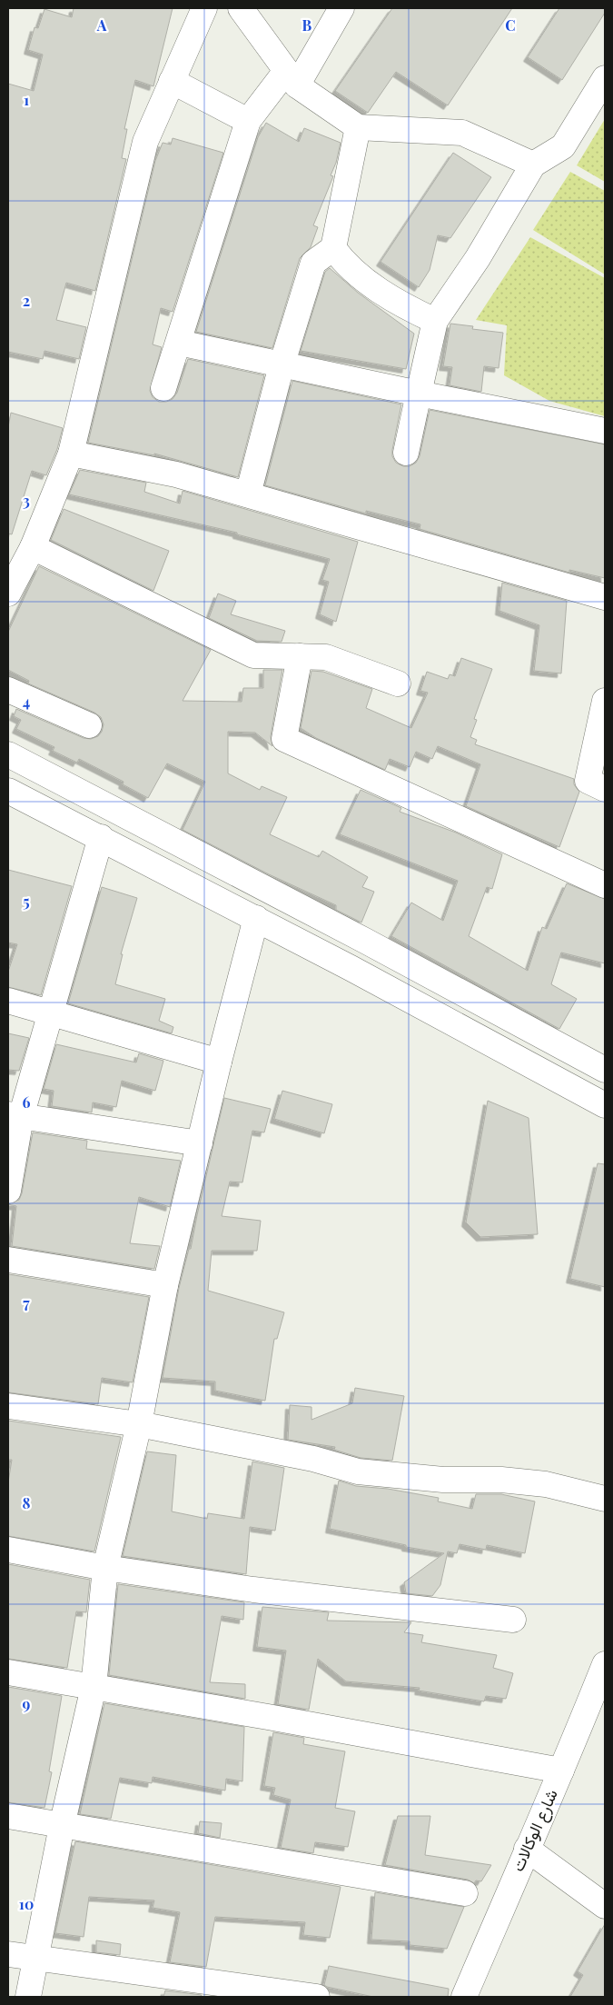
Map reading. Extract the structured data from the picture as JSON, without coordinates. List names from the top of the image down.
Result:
{
  "streets": {
    "street": ["شارع الوكالات"]
  },
  "grid": {
    "columns": ["A", "B", "C"],
    "rows": [
      "1",
      "2",
      "3",
      "4",
      "5",
      "6",
      "7",
      "8",
      "9",
      "10"
    ]
  }
}
